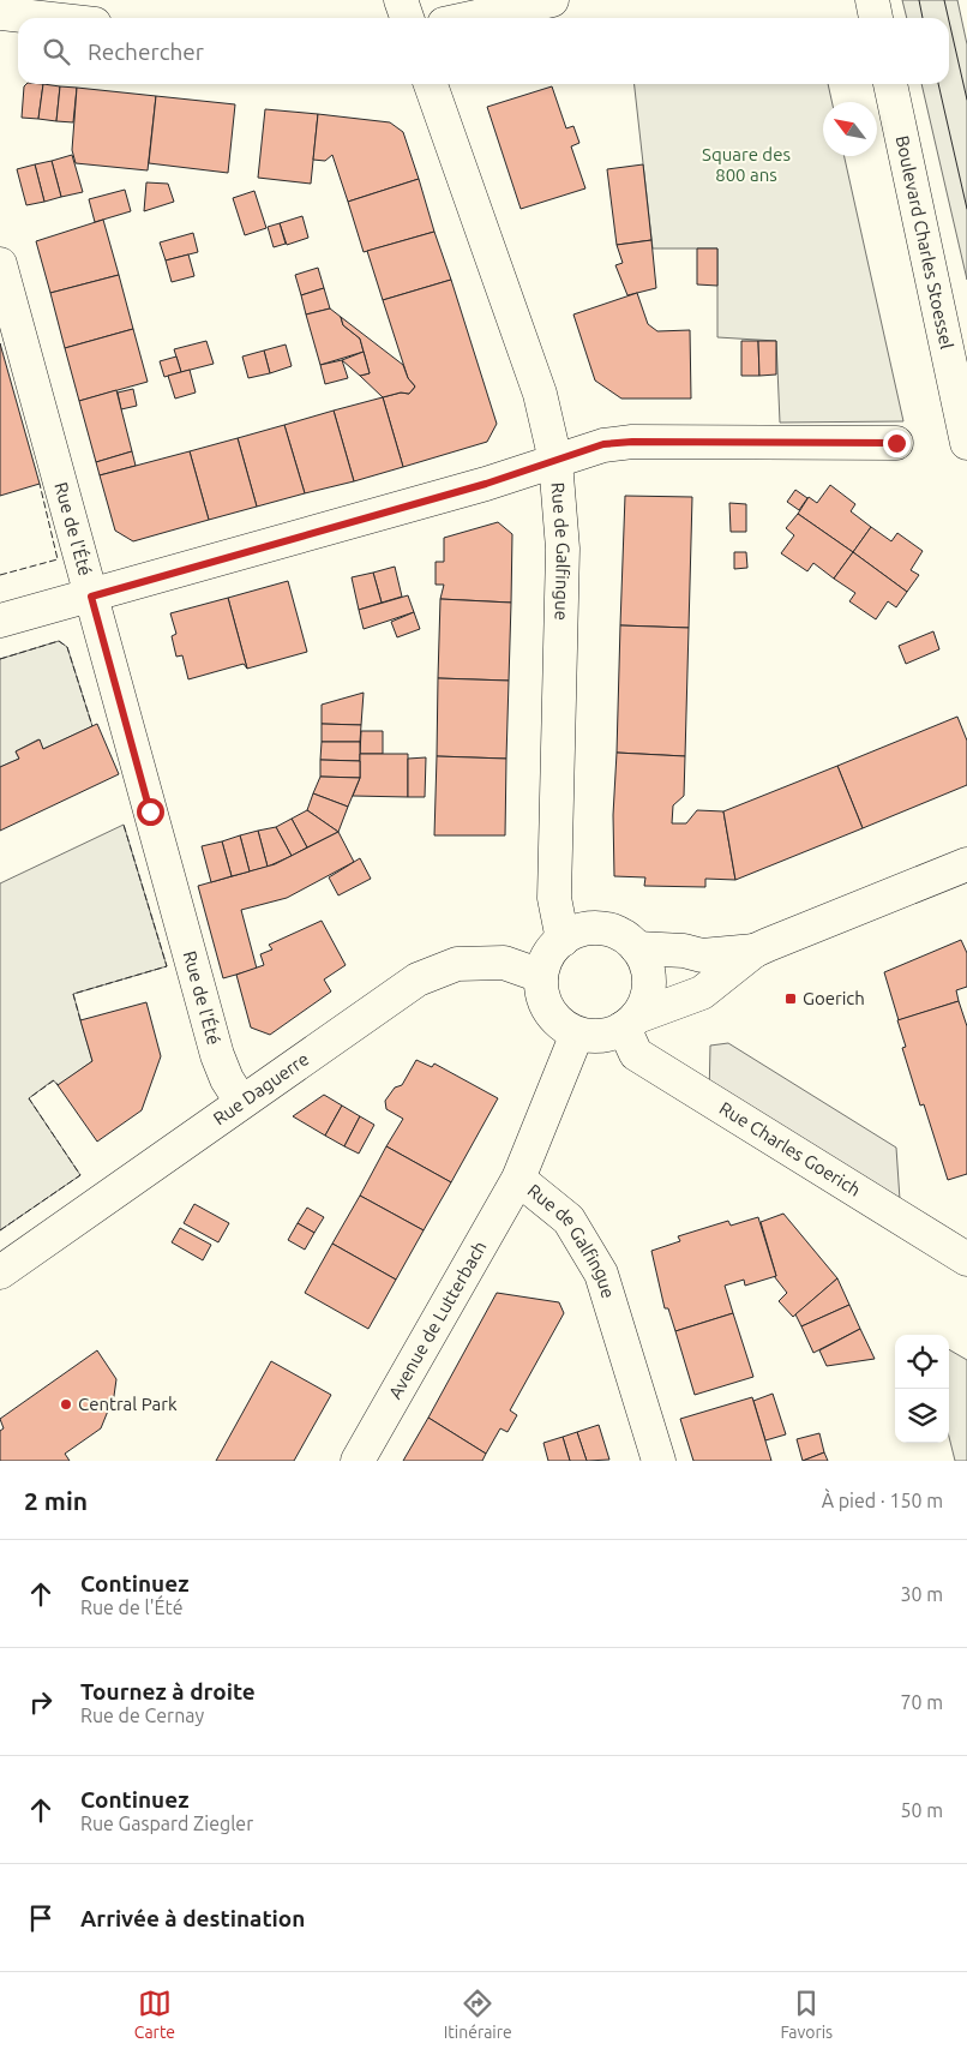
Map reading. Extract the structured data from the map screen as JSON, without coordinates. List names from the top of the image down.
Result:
{
  "streets": {
    "street": [
      "Boulevard Charles Stoessel",
      "Rue de l'Été",
      "Rue de Galfingue",
      "Rue Daguerre",
      "Rue Charles Goerich",
      "Avenue de Lutterbach"
    ]
  },
  "crossings": [
    ["Rue de l'Été", "Rue Daguerre"],
    ["Rue de Galfingue", "Rue Daguerre"],
    ["Rue de Galfingue", "Rue Charles Goerich"],
    ["Rue de Galfingue", "Avenue de Lutterbach"],
    ["Rue Daguerre", "Rue Charles Goerich"]
  ],
  "parks": ["Square des 800 ans"],
  "places": {
    "transit": ["Goerich"],
    "other": ["Central Park"]
  },
  "north": "top left",
  "page": {
    "search": "Rechercher",
    "heading": ["2 min", "À pied · 150 m"],
    "list": [
      ["Continuez", "Rue de l'Été", "30 m"],
      ["Tournez à droite", "Rue de Cernay", "70 m"],
      ["Continuez", "Rue Gaspard Ziegler", "50 m"],
      "Arrivée à destination"
    ],
    "nav": ["Carte", "Itinéraire", "Favoris"]
  }
}
